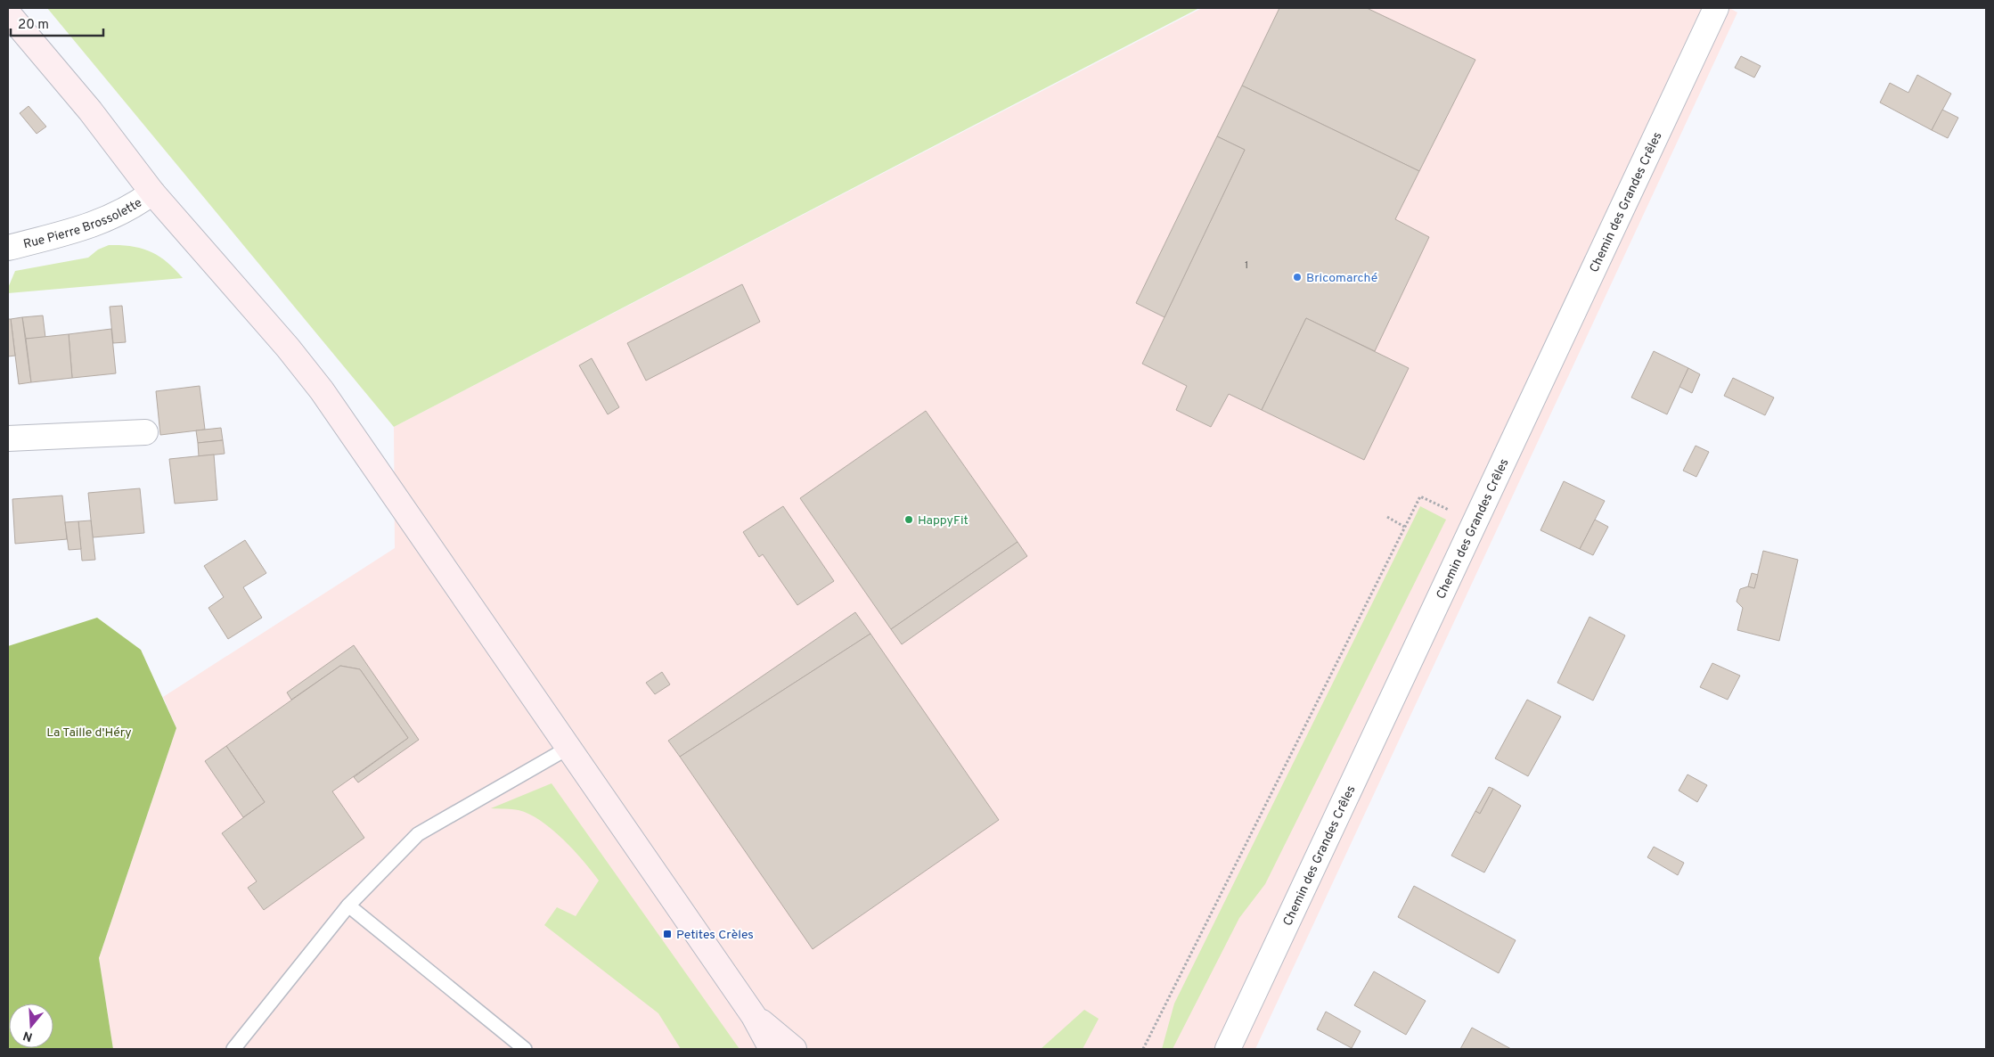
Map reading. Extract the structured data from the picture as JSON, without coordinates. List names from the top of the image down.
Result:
{
  "streets": {
    "street": ["Chemin des Grandes Crêles", "Rue Pierre Brossolette"]
  },
  "parks": ["La Taille d'Héry"],
  "places": {
    "other": ["Bricomarché", "HappyFit"],
    "transit": ["Petites Crèles"]
  },
  "house_numbers": ["1"],
  "scale_bar": "20 m",
  "north": "bottom"
}
